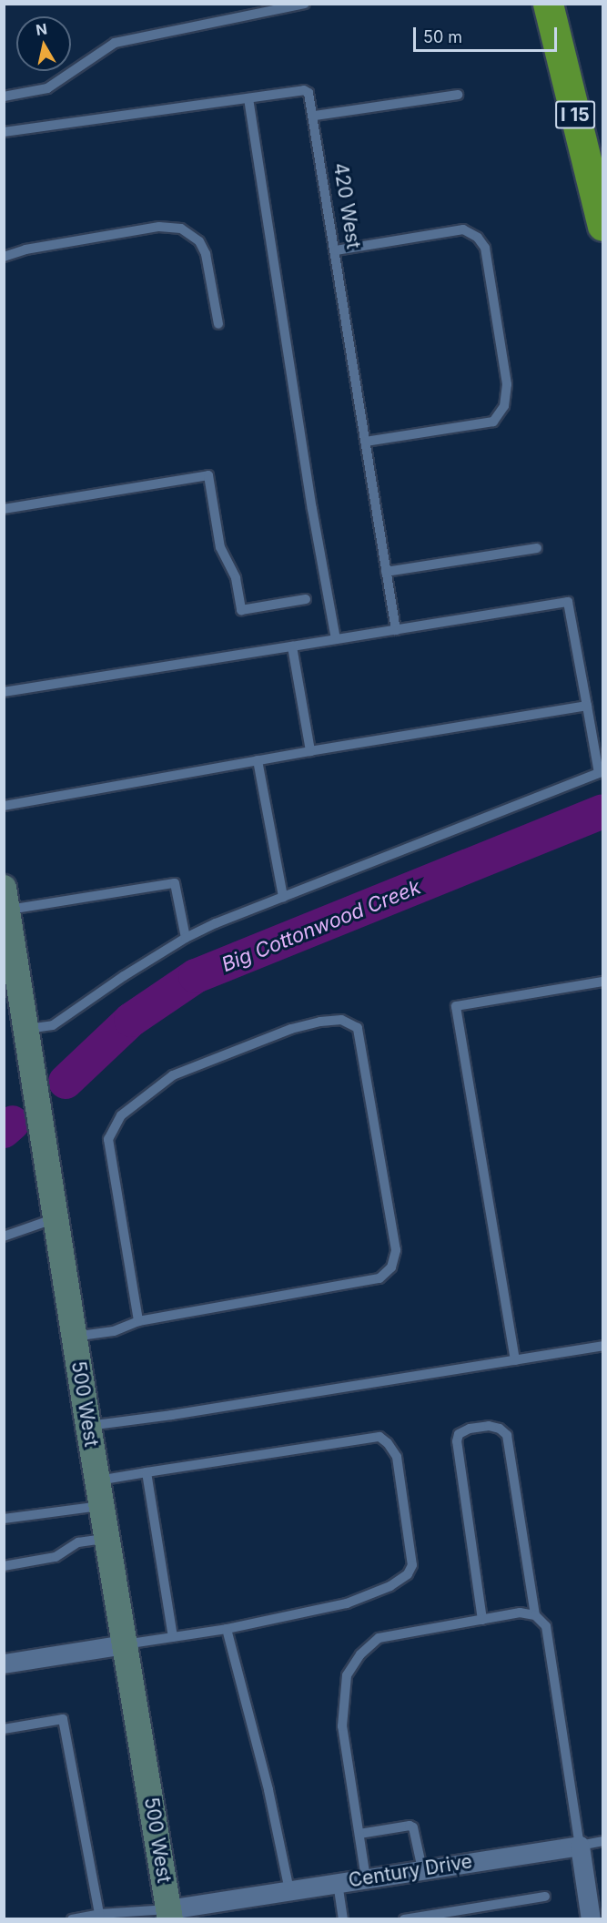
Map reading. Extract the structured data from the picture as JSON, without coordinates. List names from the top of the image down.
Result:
{
  "streets": {
    "highway": ["I 15"],
    "main road": ["500 West"],
    "street": ["Century Drive"],
    "lane": ["420 West"]
  },
  "crossings": [
    ["500 West", "Century Drive"]
  ],
  "water": ["Big Cottonwood Creek"],
  "scale_bar": "50 m",
  "north": "top"
}
